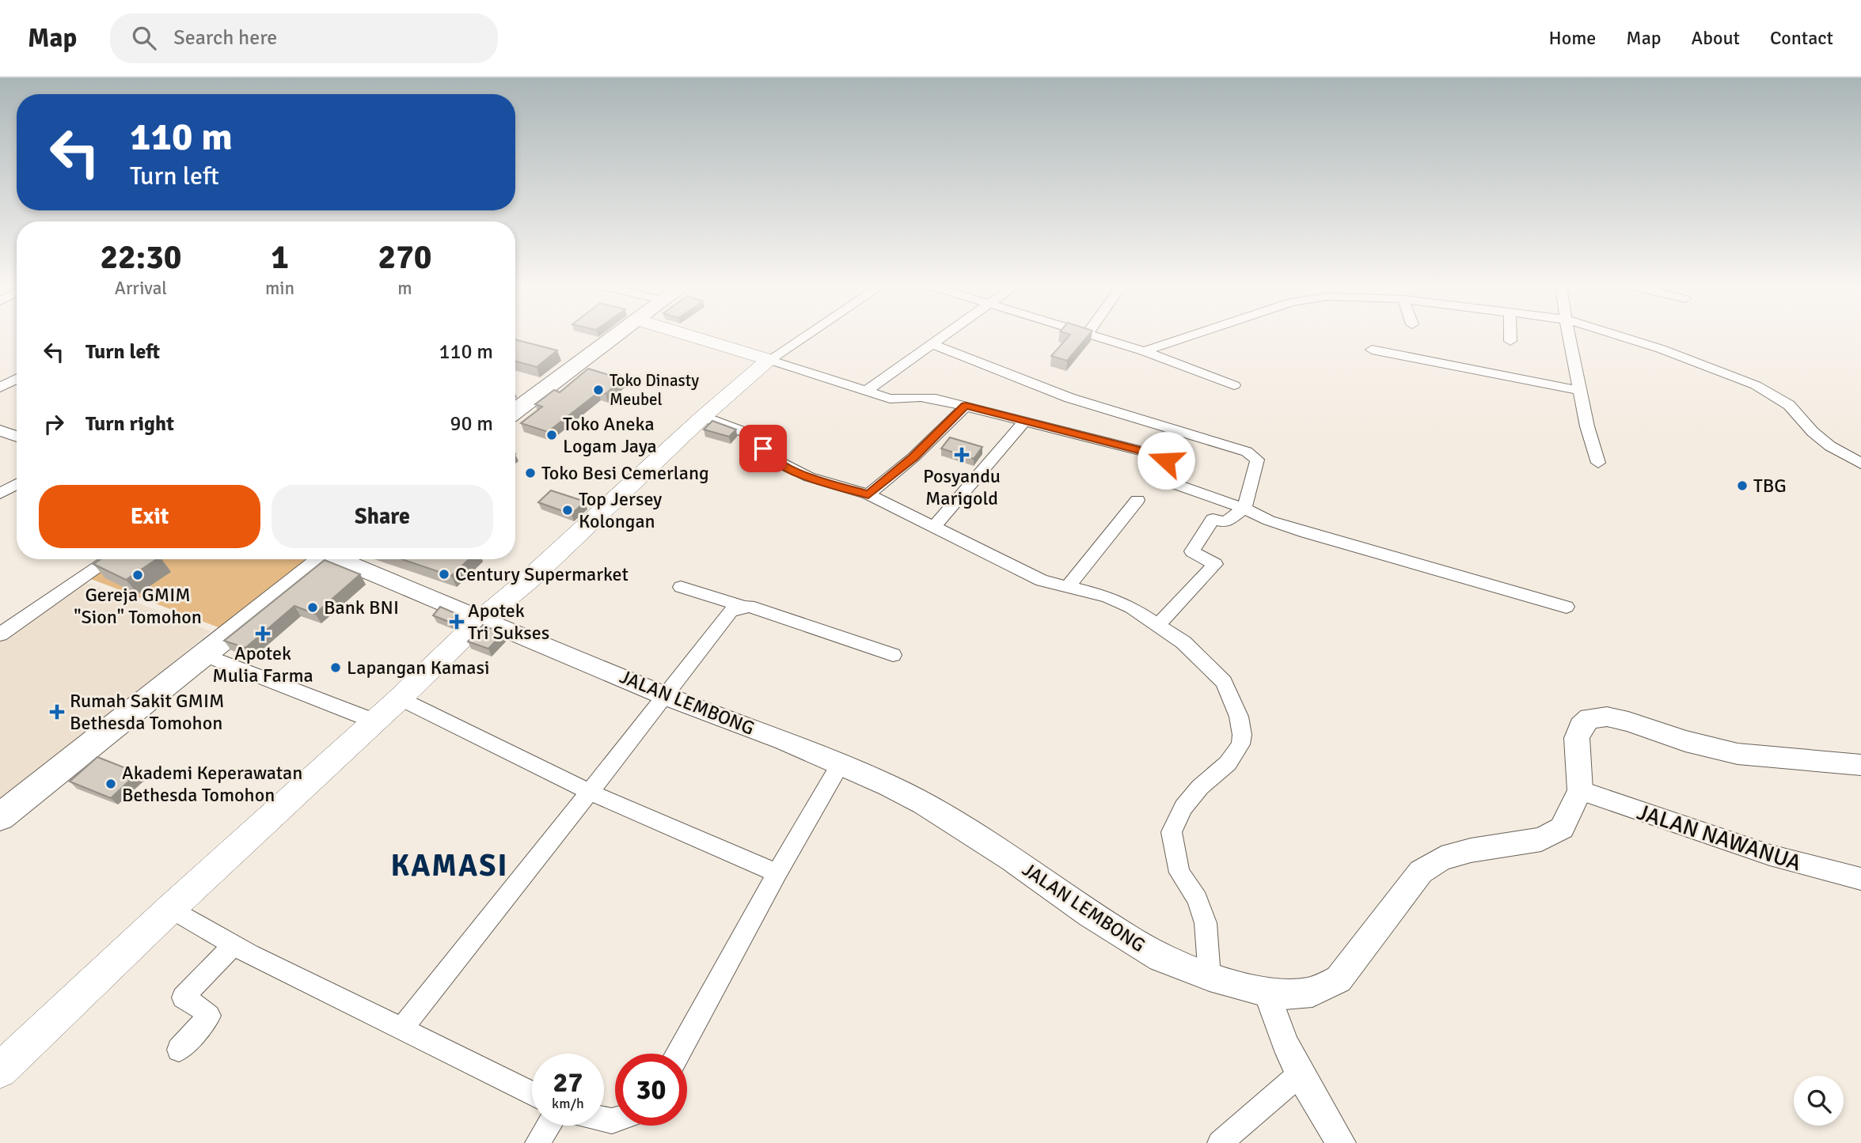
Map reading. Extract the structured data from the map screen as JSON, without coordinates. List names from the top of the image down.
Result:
{
  "streets": {
    "main road": ["JALAN LEMBONG"],
    "street": ["JALAN NAWANUA"]
  },
  "crossings": [
    ["JALAN LEMBONG", "JALAN NAWANUA"]
  ],
  "districts": ["KAMASI"],
  "places": {
    "other": [
      "Toko Dinasty Meubel",
      "Toko Aneka Logam Jaya",
      "Toko Besi Cemerlang",
      "TBG",
      "Top Jersey Kolongan",
      "Century Supermarket",
      "Gereja GMIM \"Sion\" Tomohon",
      "Bank BNI",
      "Lapangan Kamasi",
      "Akademi Keperawatan Bethesda Tomohon"
    ],
    "health": [
      "Posyandu Marigold",
      "Apotek Tri Sukses",
      "Apotek Mulia Farma",
      "Rumah Sakit GMIM Bethesda Tomohon"
    ]
  },
  "page": {
    "header": "Map",
    "search": "Search here",
    "nav": [
      "Home",
      "Map",
      "About",
      "Contact"
    ],
    "turn": ["110 m", "Turn left"],
    "eta": [
      "22:30",
      "Arrival",
      "1",
      "min",
      "270",
      "m"
    ],
    "list": [
      {
        "name": "Turn left",
        "value": "110 m"
      },
      {
        "name": "Turn right",
        "value": "90 m"
      }
    ],
    "buttons": ["Exit", "Share"],
    "speed": "27 km/h",
    "limit": "30"
  }
}
